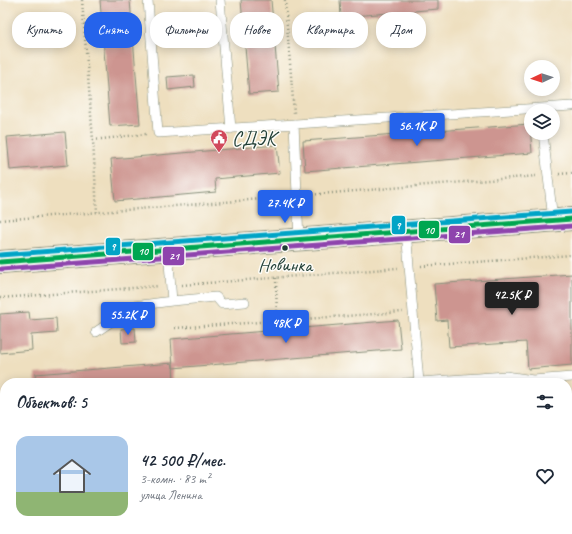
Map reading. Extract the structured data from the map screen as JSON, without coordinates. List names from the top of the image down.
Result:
{
  "places": {
    "public building": ["СДЭК"],
    "other": ["Новинка"]
  },
  "lines": ["transit line 9", "transit line 10", "transit line 21"],
  "north": "left",
  "page": {
    "chip": [
      "Купить",
      "Снять",
      "Фильтры",
      "Новое",
      "Квартира",
      "Дом"
    ],
    "price": [
      "56.1K ₽",
      "27.4K ₽",
      "42.5K ₽",
      "55.2K ₽",
      "48K ₽"
    ],
    "heading": "Объектов: 5",
    "list": [
      {
        "name": "42 500 ₽/мес.",
        "note": "3-комн. · 83 m² · улица Ленина"
      }
    ]
  }
}
